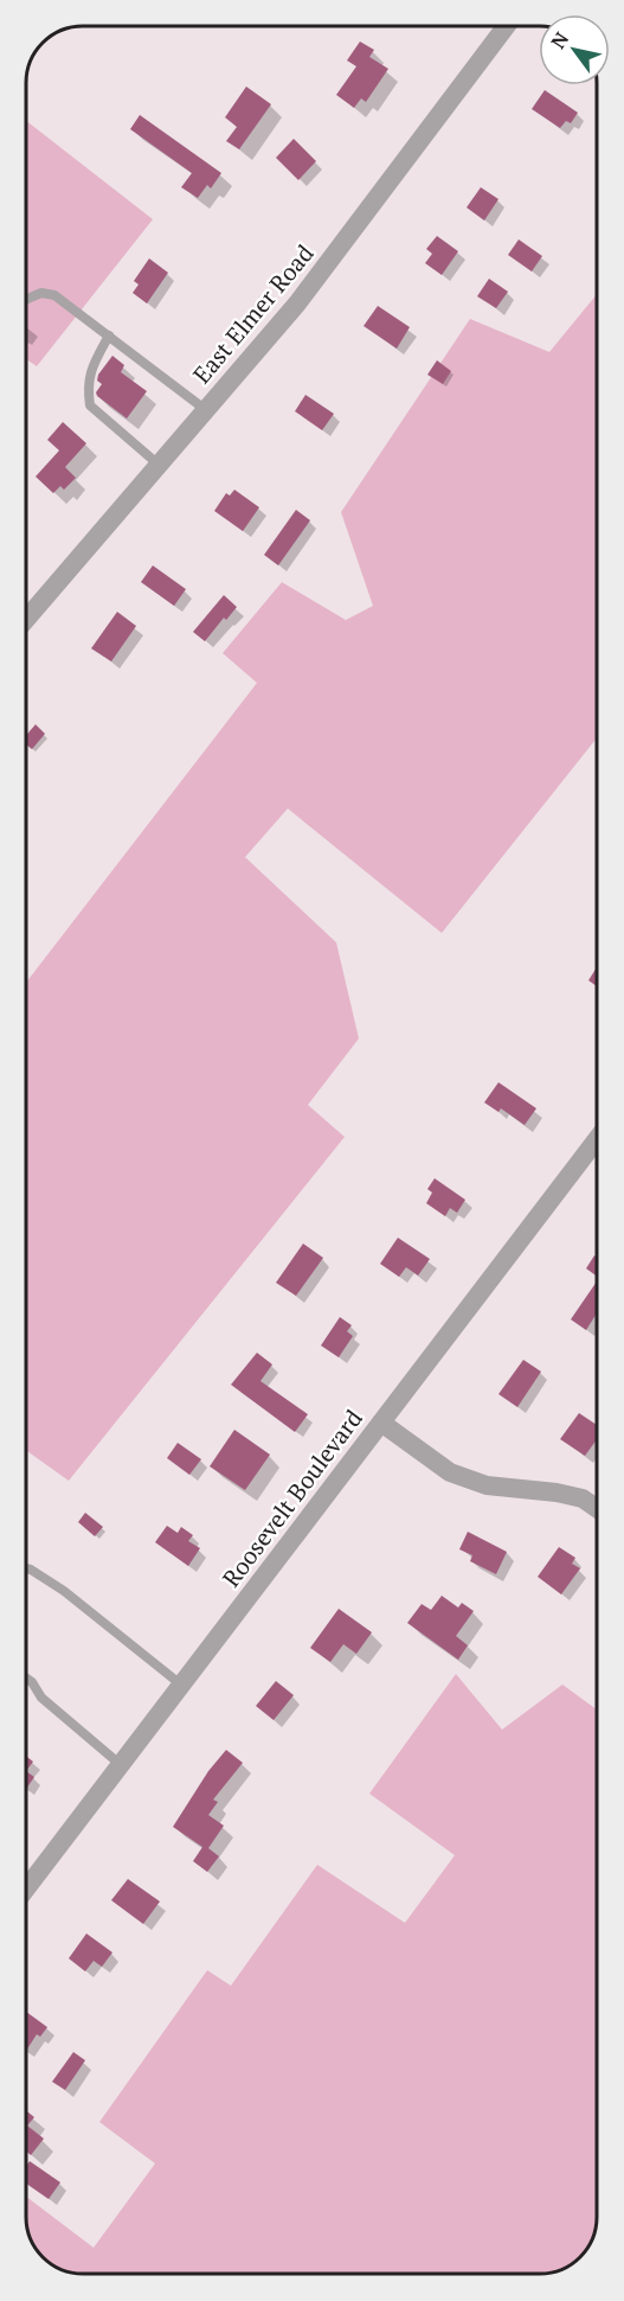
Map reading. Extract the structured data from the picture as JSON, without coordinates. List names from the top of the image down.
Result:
{
  "streets": {
    "street": ["East Elmer Road", "Roosevelt Boulevard"]
  },
  "north": "top left"
}
